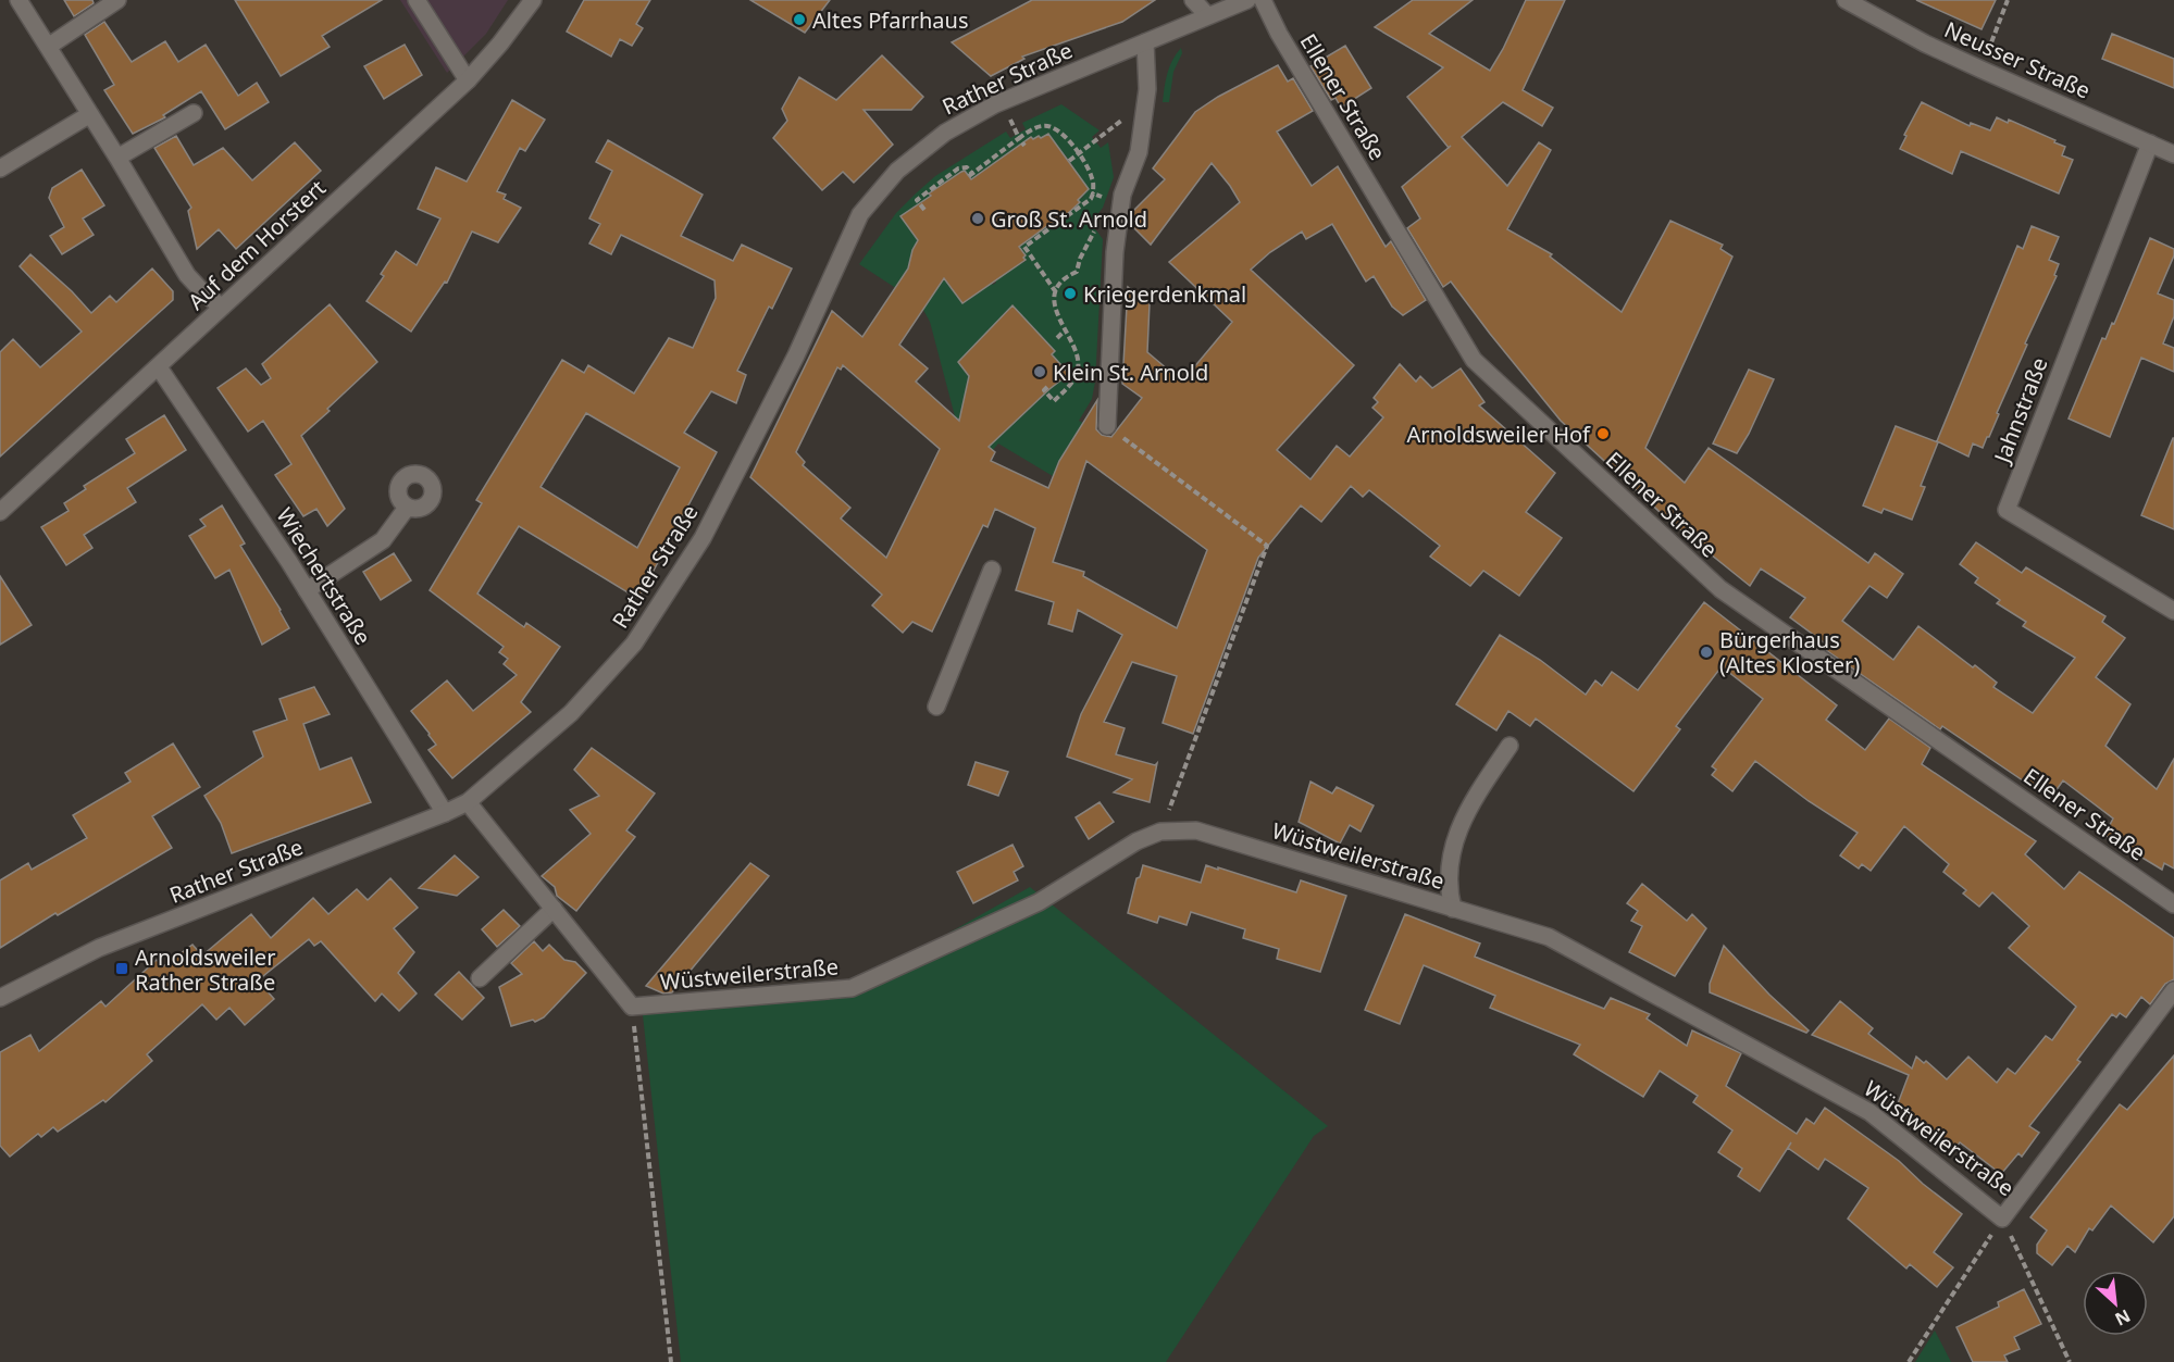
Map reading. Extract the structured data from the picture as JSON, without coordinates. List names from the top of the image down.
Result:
{
  "streets": {
    "street": [
      "Neusser Straße",
      "Rather Straße",
      "Ellener Straße",
      "Auf dem Horstert",
      "Jahnstraße",
      "Wiechertstraße",
      "Wüstweilerstraße"
    ]
  },
  "crossings": [
    ["Neusser Straße", "Jahnstraße"],
    ["Rather Straße", "Wiechertstraße"],
    ["Rather Straße", "Wüstweilerstraße"],
    ["Auf dem Horstert", "Wiechertstraße"]
  ],
  "places": {
    "other": [
      "Altes Pfarrhaus",
      "Groß St. Arnold",
      "Kriegerdenkmal",
      "Klein St. Arnold",
      "Arnoldsweiler Hof",
      "Bürgerhaus (Altes Kloster)"
    ],
    "transit": ["Arnoldsweiler Rather Straße"]
  },
  "north": "bottom right"
}
